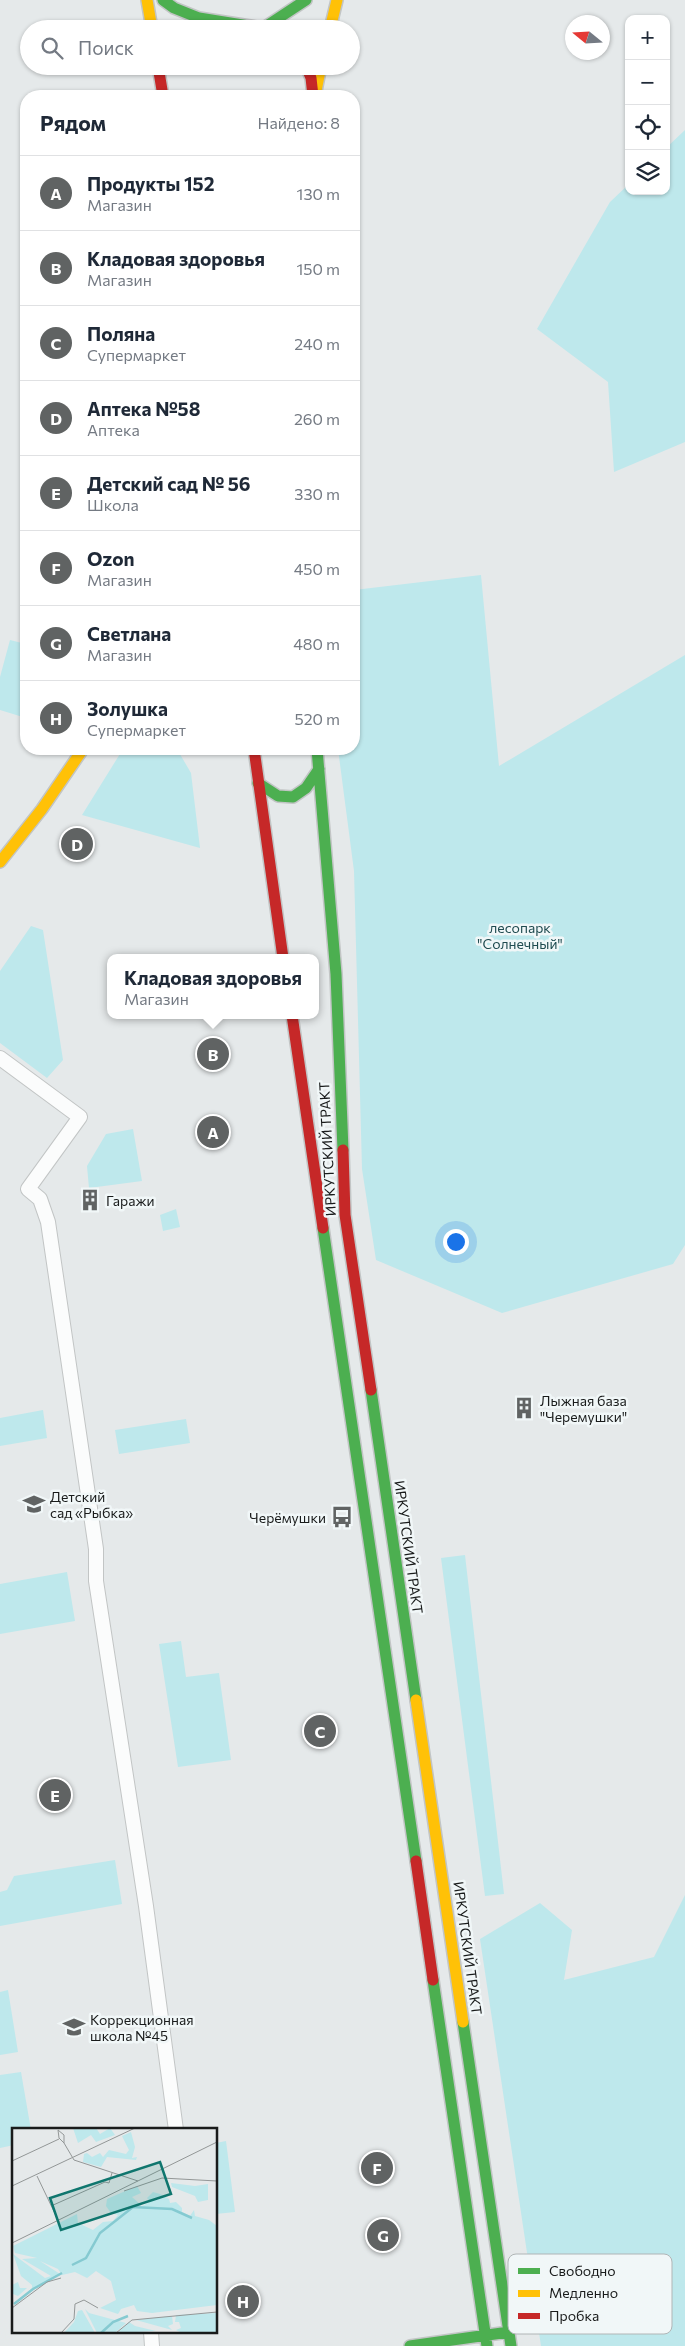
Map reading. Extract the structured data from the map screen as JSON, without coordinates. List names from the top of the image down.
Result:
{
  "streets": {
    "main road": ["ИРКУТСКИЙ ТРАКТ"]
  },
  "parks": ["лесопарк \"Солнечный\""],
  "places": {
    "building": ["Гаражи", "Лыжная база \"Черемушки\""],
    "school or university": ["Детский сад «Рыбка»", "Коррекционная школа №45"],
    "bus stop": ["Черёмушки"]
  },
  "legend": ["Свободно", "Медленно", "Пробка"],
  "north": "left",
  "page": {
    "map_buttons": ["+", "−"],
    "search": "Поиск",
    "heading": ["Рядом", "Найдено: 8"],
    "list": [
      {
        "mark": "A",
        "name": "Продукты 152",
        "note": "Магазин",
        "value": "130 m"
      },
      {
        "mark": "B",
        "name": "Кладовая здоровья",
        "note": "Магазин",
        "value": "150 m"
      },
      {
        "mark": "C",
        "name": "Поляна",
        "note": "Супермаркет",
        "value": "240 m"
      },
      {
        "mark": "D",
        "name": "Аптека №58",
        "note": "Аптека",
        "value": "260 m"
      },
      {
        "mark": "E",
        "name": "Детский сад № 56",
        "note": "Школа",
        "value": "330 m"
      },
      {
        "mark": "F",
        "name": "Ozon",
        "note": "Магазин",
        "value": "450 m"
      },
      {
        "mark": "G",
        "name": "Светлана",
        "note": "Магазин",
        "value": "480 m"
      },
      {
        "mark": "H",
        "name": "Золушка",
        "note": "Супермаркет",
        "value": "520 m"
      }
    ],
    "pins": [
      "D",
      "B",
      "A",
      "C",
      "E",
      "F",
      "G",
      "H"
    ],
    "popup": ["Кладовая здоровья", "Магазин"]
  }
}
